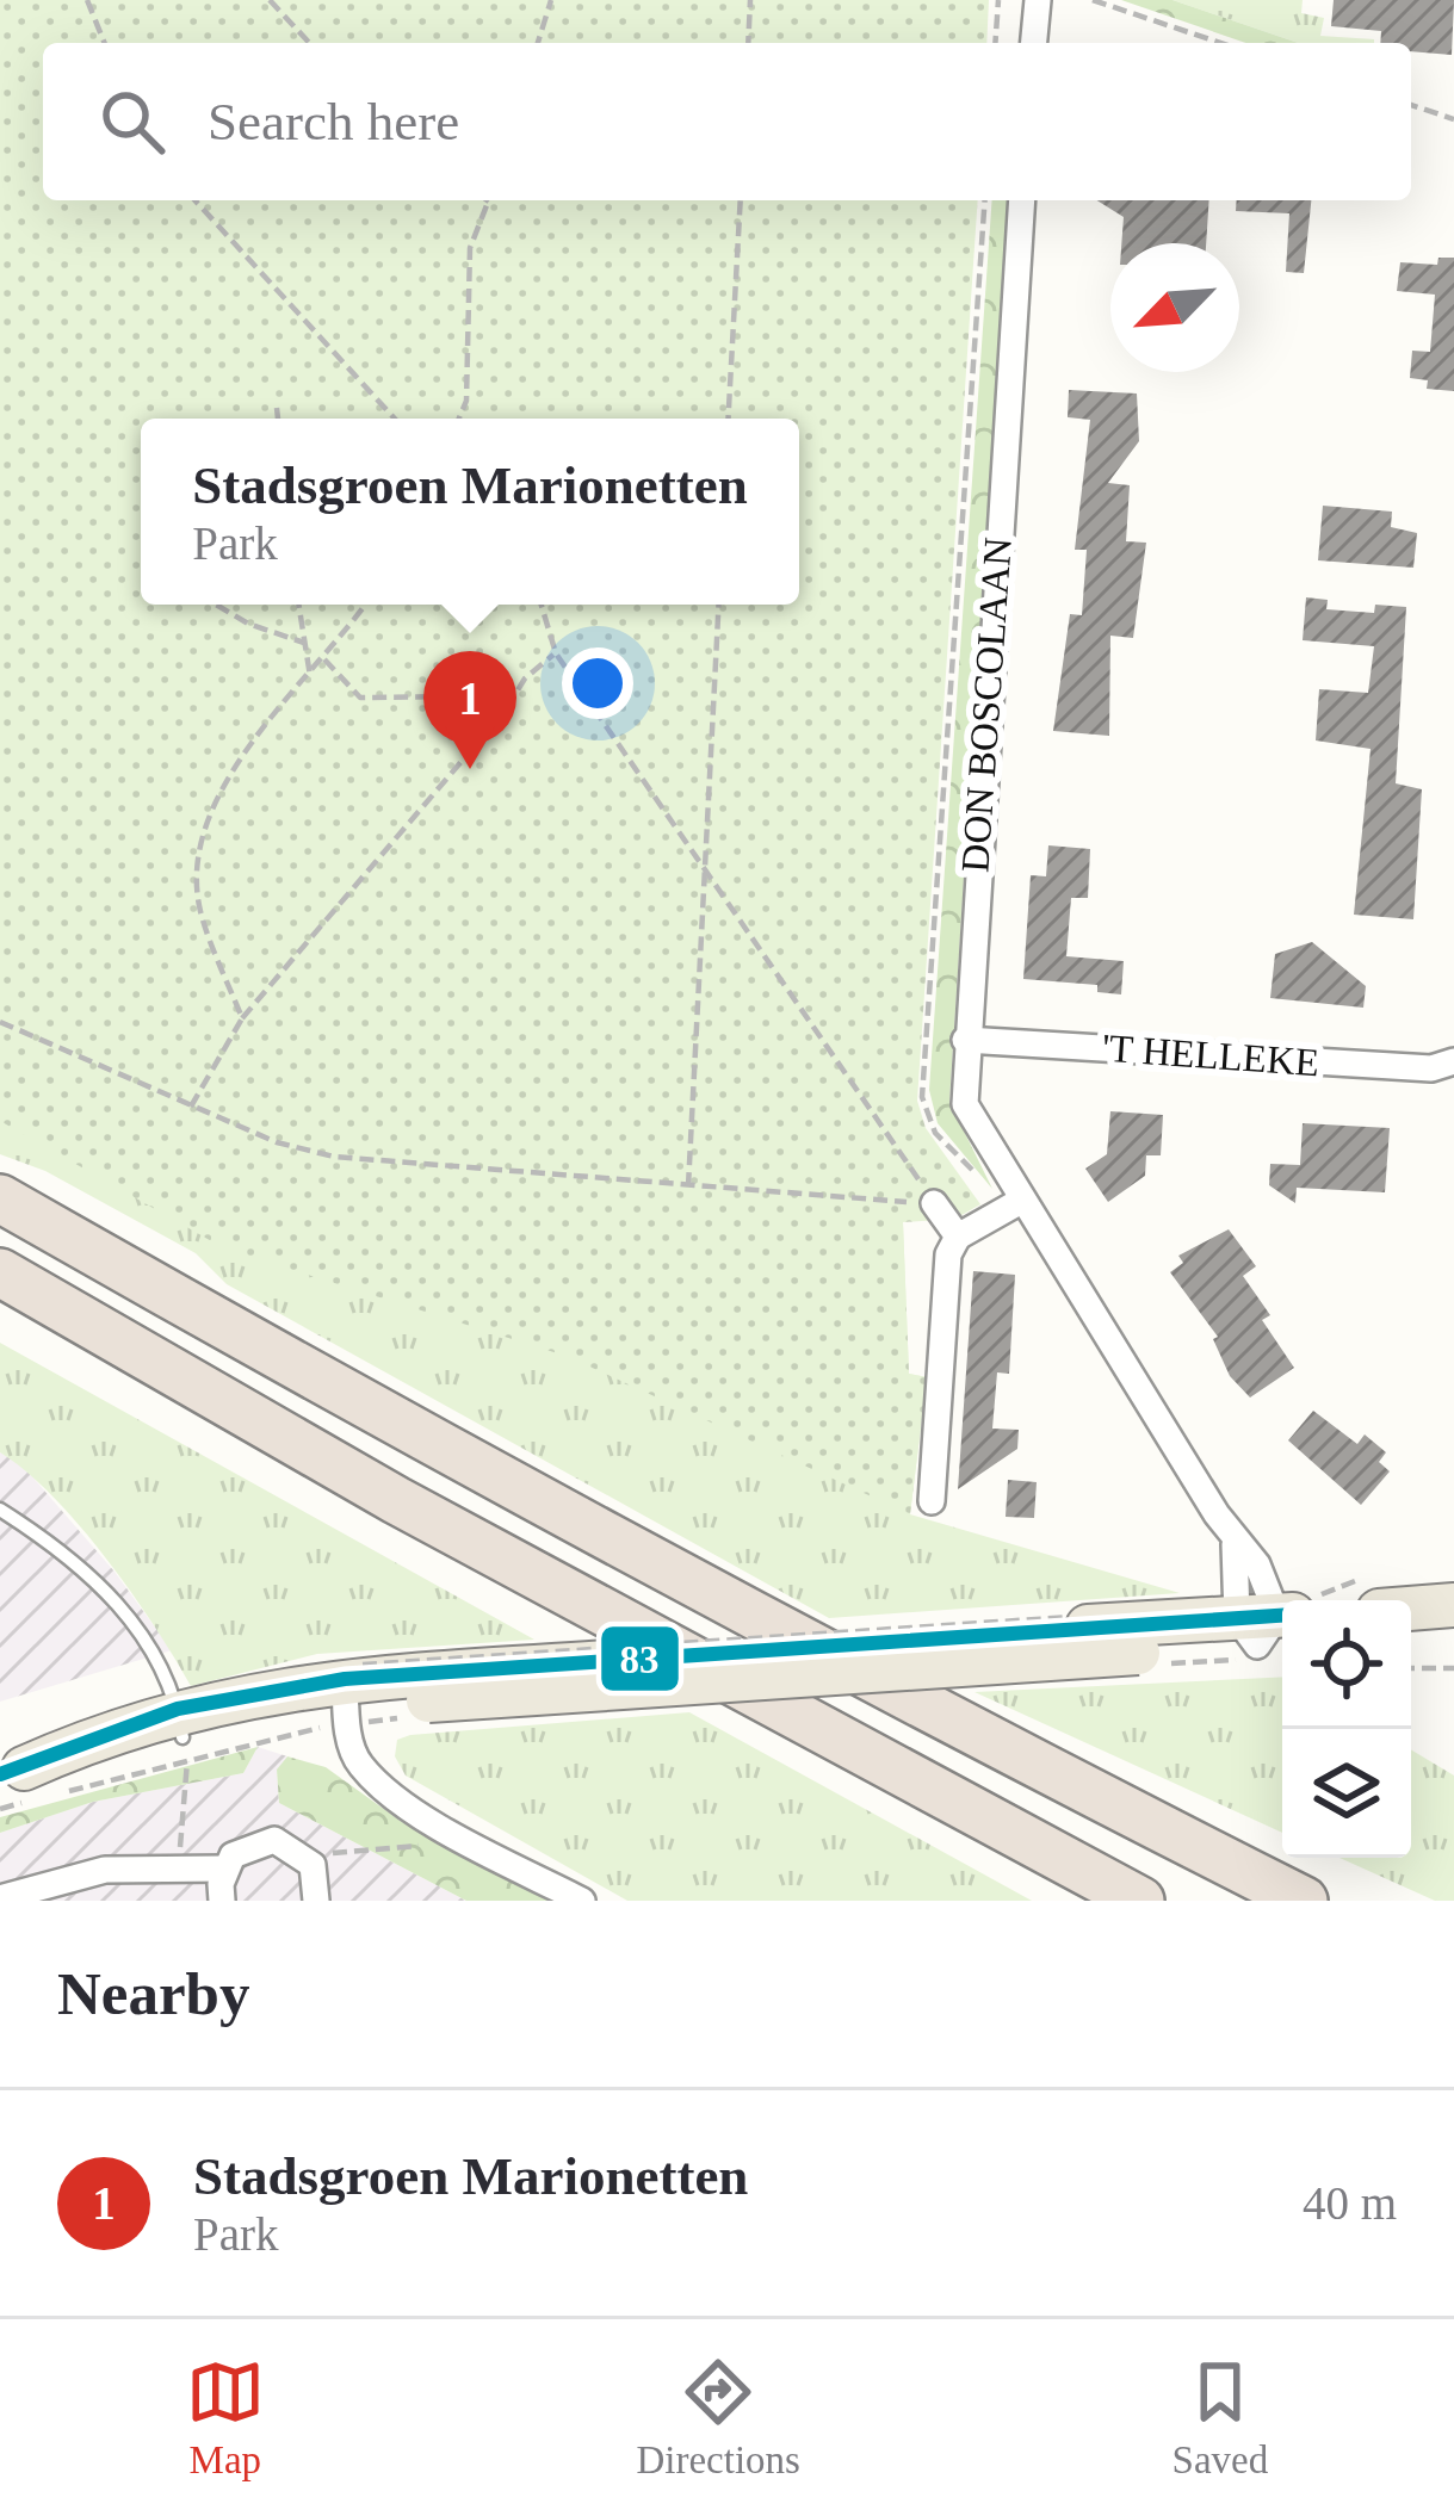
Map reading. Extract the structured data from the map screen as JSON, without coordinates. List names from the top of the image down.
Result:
{
  "streets": {
    "street": ["DON BOSCOLAAN", "'T HELLEKE"]
  },
  "crossings": [
    ["DON BOSCOLAAN", "'T HELLEKE"]
  ],
  "lines": ["transit line 83"],
  "north": "bottom left",
  "page": {
    "search": "Search here",
    "popup": ["Stadsgroen Marionetten", "Park"],
    "pins": "1",
    "heading": "Nearby",
    "list": [
      {
        "mark": "1",
        "name": "Stadsgroen Marionetten",
        "note": "Park",
        "value": "40 m"
      }
    ],
    "nav": ["Map", "Directions", "Saved"]
  }
}
